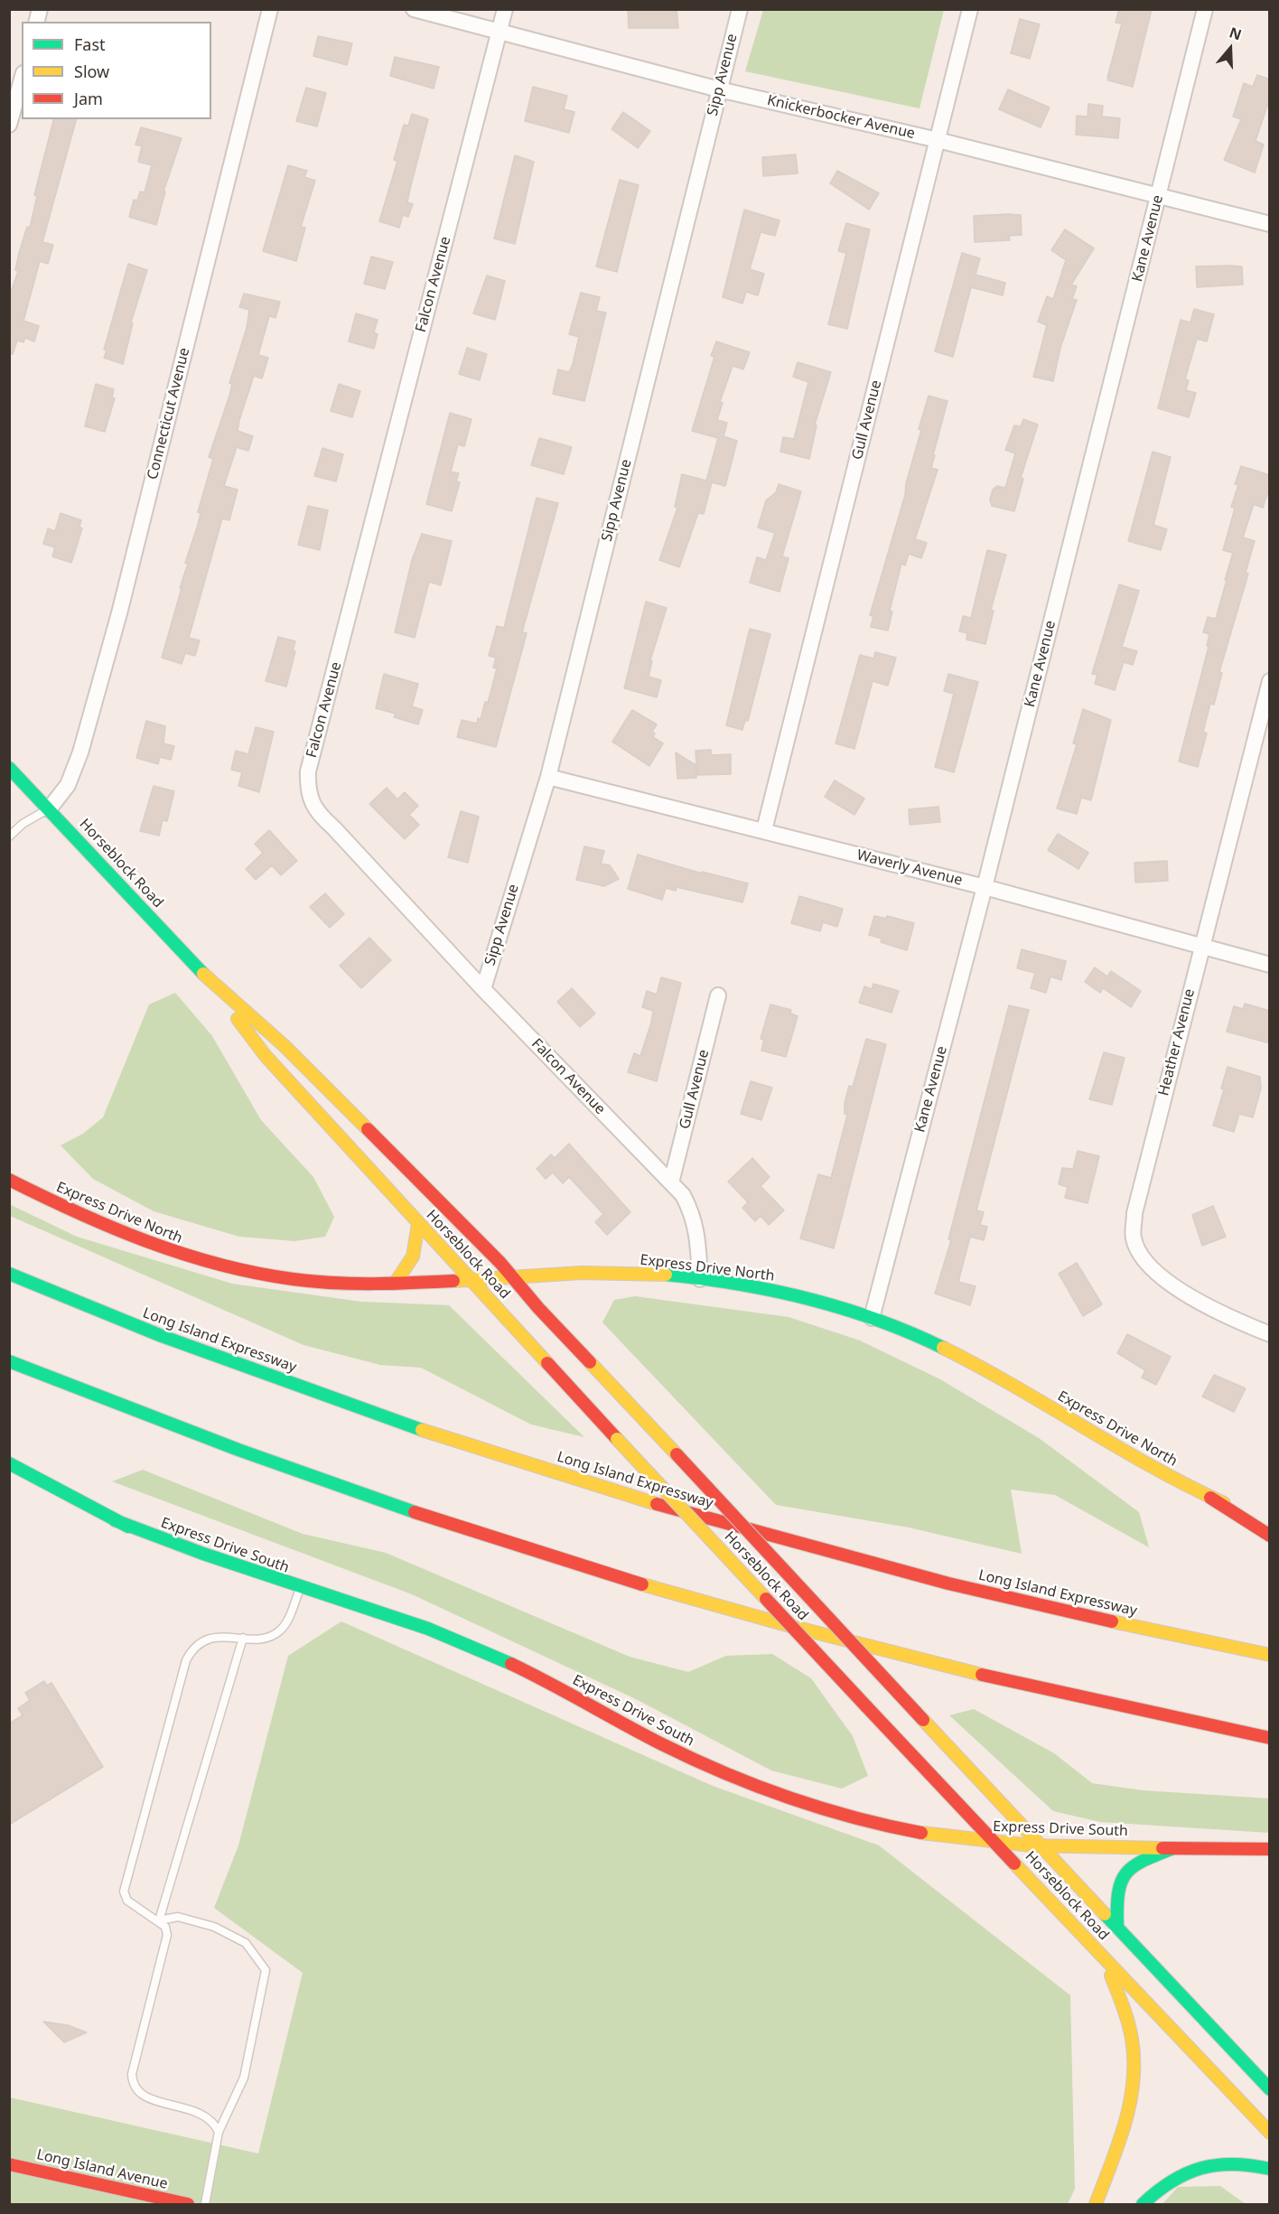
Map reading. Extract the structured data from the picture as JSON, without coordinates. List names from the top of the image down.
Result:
{
  "streets": {
    "main road": [
      "Horseblock Road",
      "Express Drive North",
      "Long Island Expressway",
      "Express Drive South",
      "Long Island Avenue"
    ],
    "street": [
      "Sipp Avenue",
      "Knickerbocker Avenue",
      "Kane Avenue",
      "Falcon Avenue",
      "Connecticut Avenue",
      "Gull Avenue",
      "Waverly Avenue",
      "Heather Avenue"
    ]
  },
  "crossings": [
    ["Sipp Avenue", "Knickerbocker Avenue"],
    ["Sipp Avenue", "Falcon Avenue"],
    ["Sipp Avenue", "Waverly Avenue"],
    ["Knickerbocker Avenue", "Kane Avenue"],
    ["Knickerbocker Avenue", "Falcon Avenue"],
    ["Knickerbocker Avenue", "Gull Avenue"],
    ["Kane Avenue", "Waverly Avenue"],
    ["Kane Avenue", "Express Drive North"],
    ["Falcon Avenue", "Gull Avenue"],
    ["Falcon Avenue", "Express Drive North"],
    ["Connecticut Avenue", "Horseblock Road"],
    ["Gull Avenue", "Waverly Avenue"],
    ["Horseblock Road", "Express Drive North"],
    ["Horseblock Road", "Express Drive South"],
    ["Waverly Avenue", "Heather Avenue"]
  ],
  "legend": ["Fast", "Slow", "Jam"],
  "north": "top"
}
